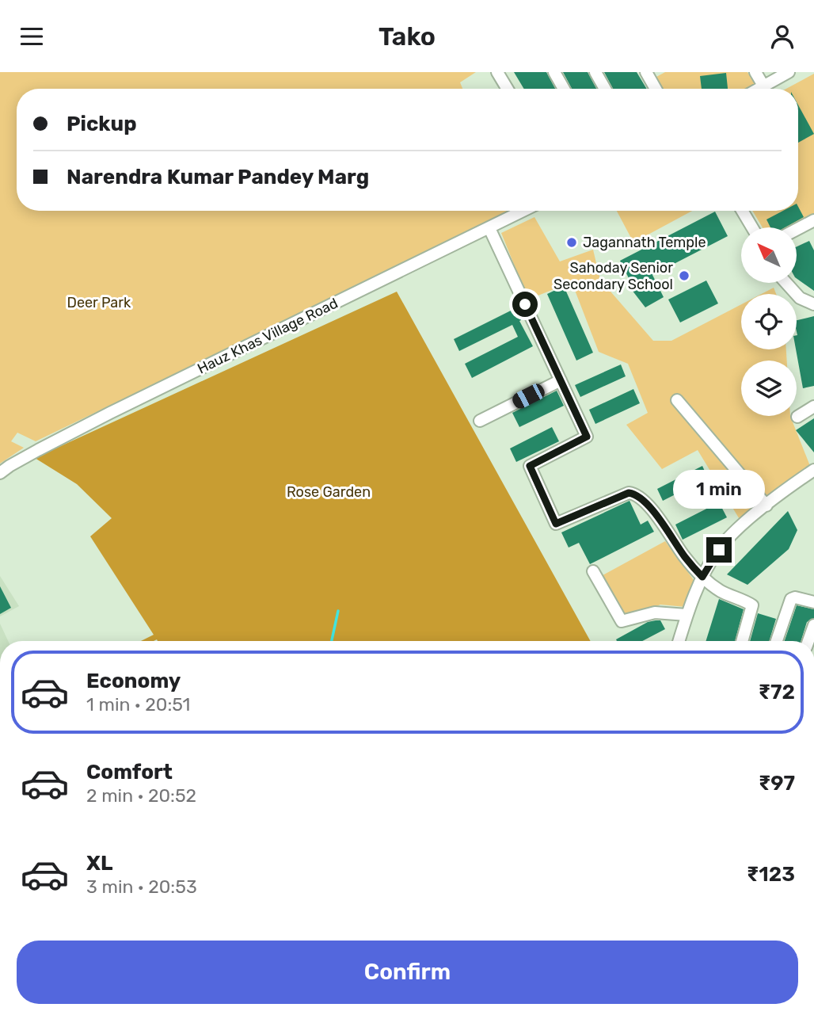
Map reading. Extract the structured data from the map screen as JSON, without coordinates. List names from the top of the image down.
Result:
{
  "streets": {
    "street": ["Hauz Khas Village Road"]
  },
  "parks": ["Deer Park", "Rose Garden"],
  "places": ["Jagannath Temple", "Sahoday Senior Secondary School"],
  "north": "top left",
  "page": {
    "header": "Tako",
    "banner": ["Pickup", "Narendra Kumar Pandey Marg"],
    "bubble": "1 min",
    "list": [
      {
        "name": "Economy",
        "note": "1 min · 20:51",
        "value": "₹72"
      },
      {
        "name": "Comfort",
        "note": "2 min · 20:52",
        "value": "₹97"
      },
      {
        "name": "XL",
        "note": "3 min · 20:53",
        "value": "₹123"
      }
    ],
    "buttons": "Confirm"
  }
}
